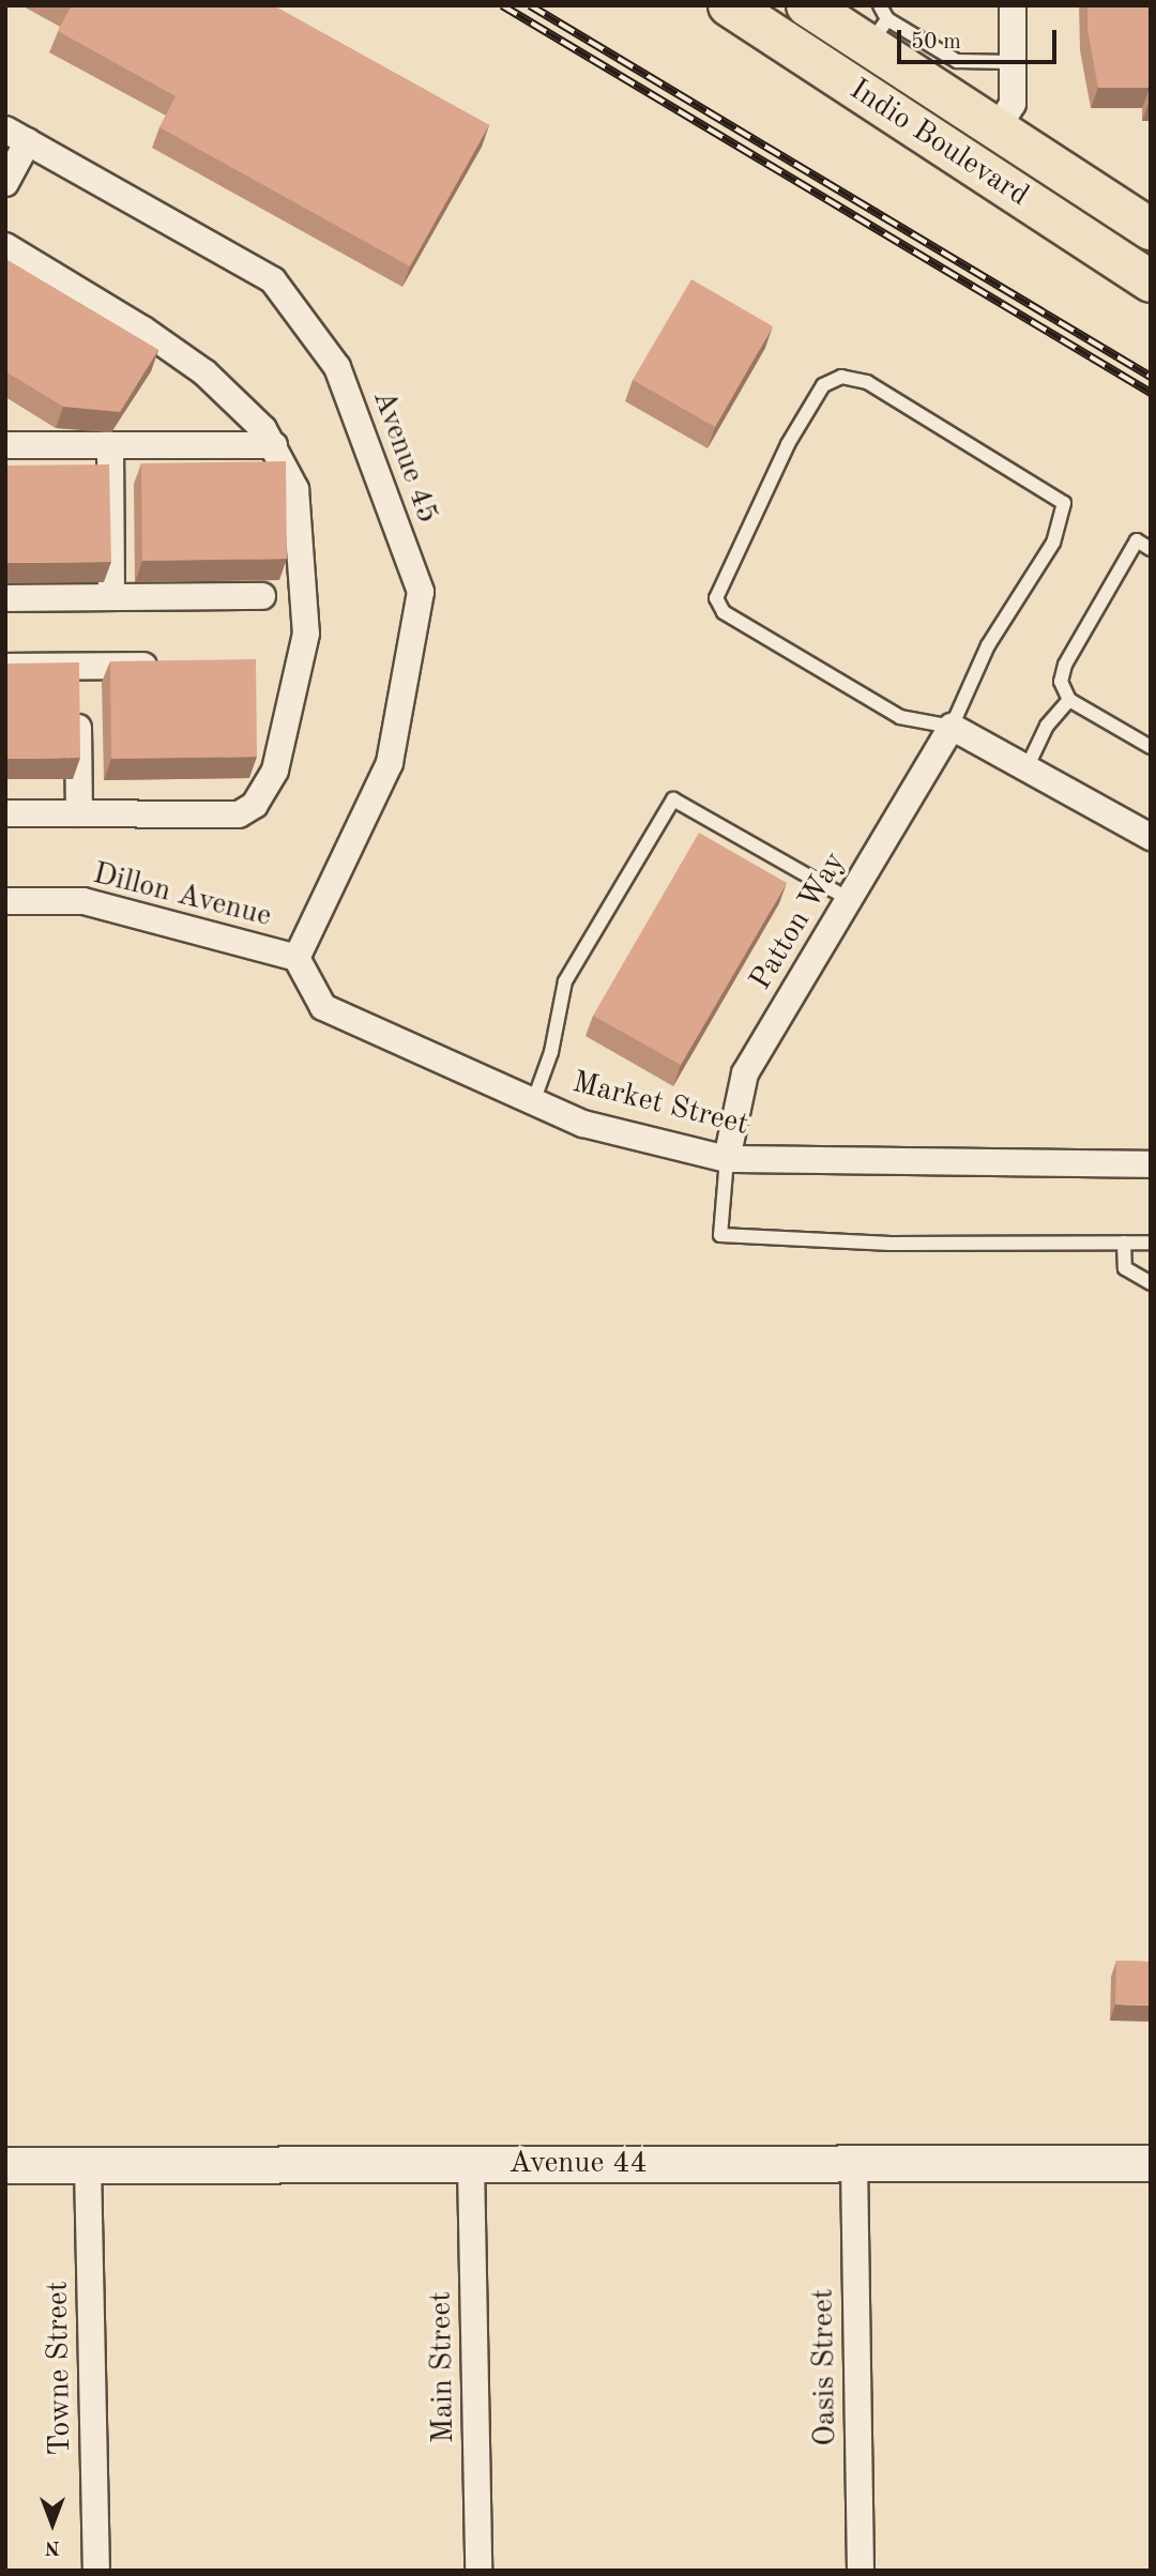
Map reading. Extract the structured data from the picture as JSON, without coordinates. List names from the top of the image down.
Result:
{
  "streets": {
    "main road": ["Indio Boulevard"],
    "street": [
      "Avenue 45",
      "Dillon Avenue",
      "Patton Way",
      "Market Street",
      "Avenue 44",
      "Main Street",
      "Oasis Street",
      "Towne Street"
    ]
  },
  "crossings": [
    ["Avenue 45", "Dillon Avenue"],
    ["Avenue 45", "Market Street"],
    ["Dillon Avenue", "Market Street"],
    ["Patton Way", "Market Street"],
    ["Avenue 44", "Main Street"],
    ["Avenue 44", "Oasis Street"],
    ["Avenue 44", "Towne Street"]
  ],
  "scale_bar": "50 m",
  "north": "bottom"
}
